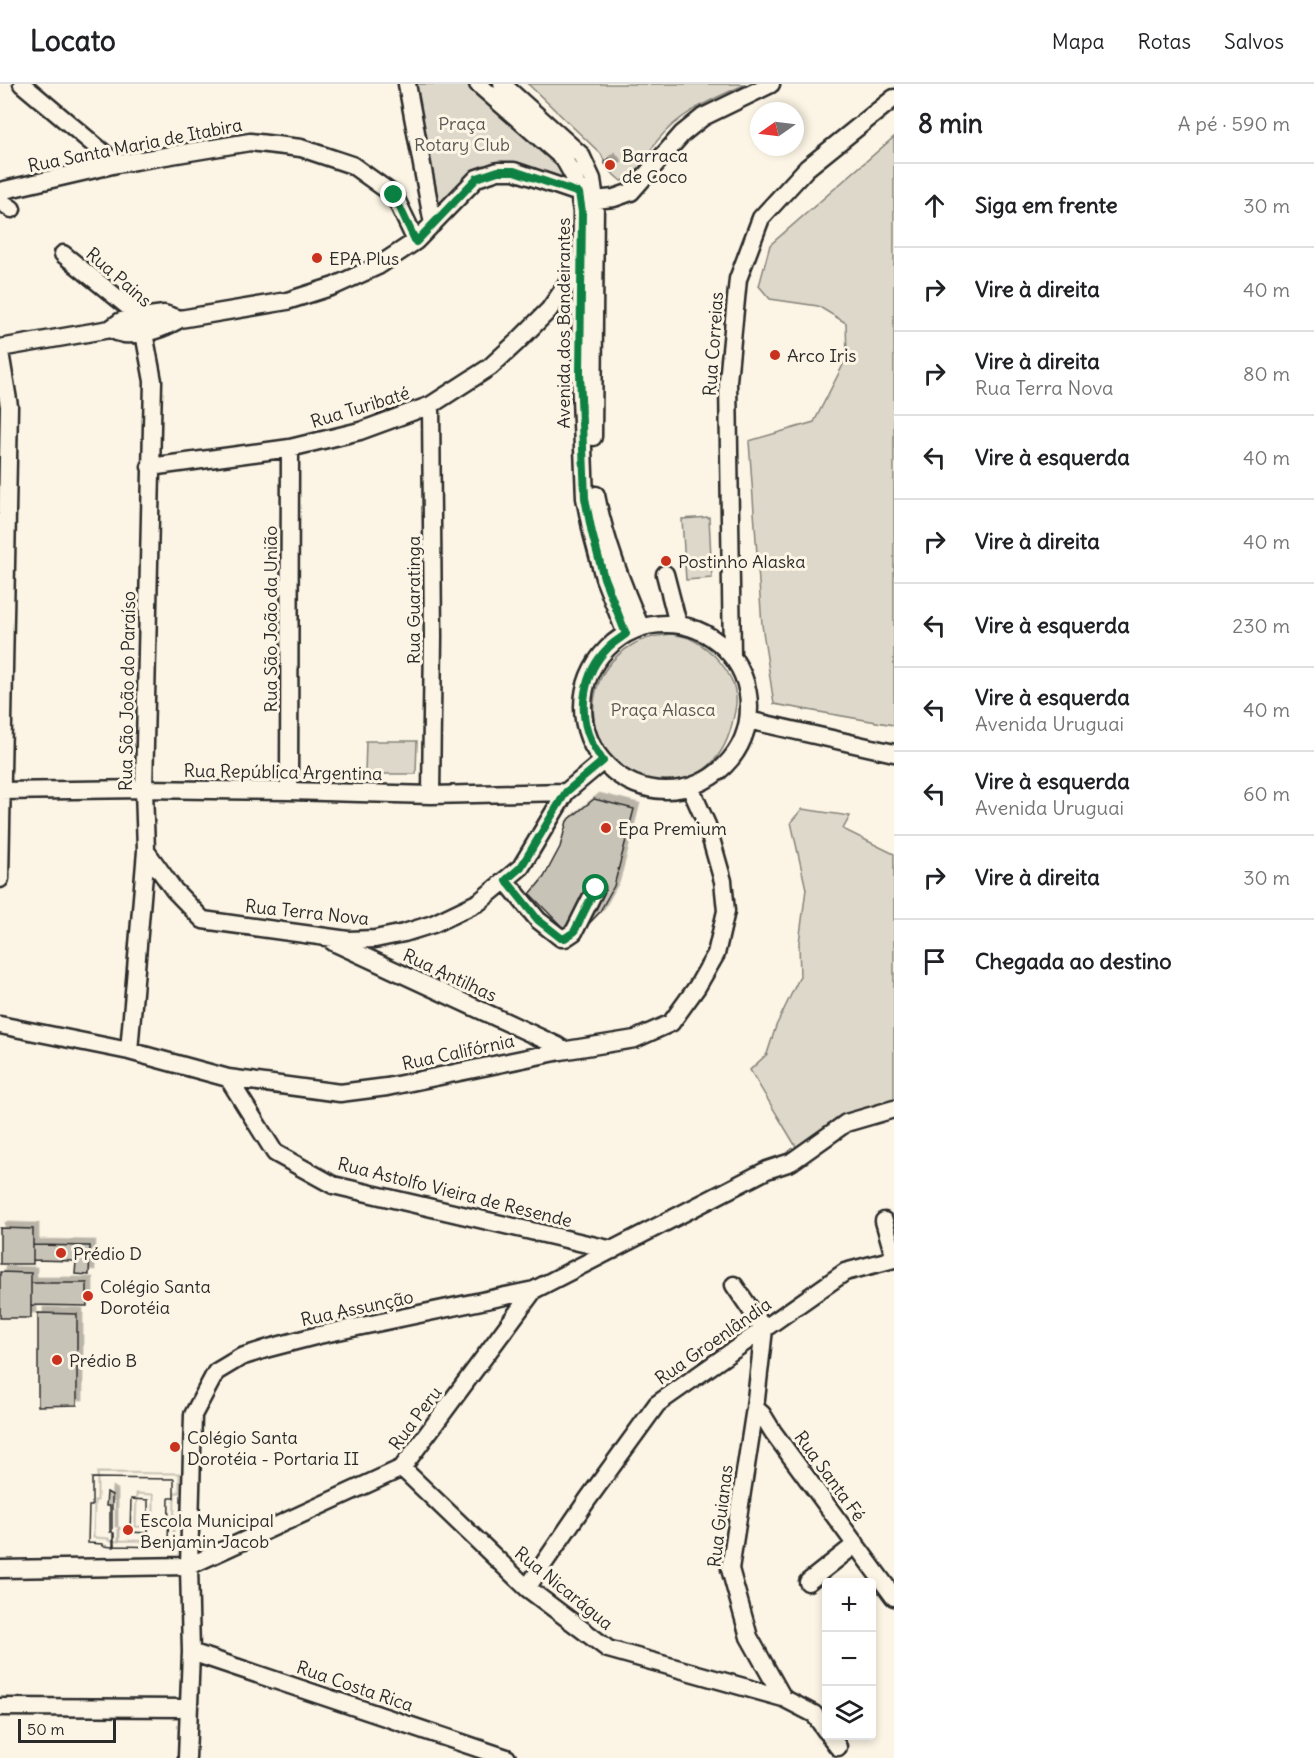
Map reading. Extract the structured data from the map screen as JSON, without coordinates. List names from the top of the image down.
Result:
{
  "streets": {
    "street": [
      "Rua Santa Maria de Itabira",
      "Rua Pains",
      "Avenida dos Bandeirantes",
      "Rua Correias",
      "Rua Turibaté",
      "Rua Guaratinga",
      "Rua São João da União",
      "Rua São João do Paraíso",
      "Rua República Argentina",
      "Rua Terra Nova",
      "Rua Antilhas",
      "Rua Califórnia",
      "Rua Astolfo Vieira de Resende",
      "Rua Assunção",
      "Rua Groenlândia",
      "Rua Peru",
      "Rua Santa Fé",
      "Rua Guianas",
      "Rua Nicarágua",
      "Rua Costa Rica"
    ]
  },
  "crossings": [
    ["Rua Pains", "Rua São João do Paraíso"],
    ["Avenida dos Bandeirantes", "Rua Correias"],
    ["Avenida dos Bandeirantes", "Rua Turibaté"],
    ["Avenida dos Bandeirantes", "Rua Terra Nova"],
    ["Avenida dos Bandeirantes", "Rua Califórnia"],
    ["Rua Correias", "Rua Terra Nova"],
    ["Rua Correias", "Rua Califórnia"],
    ["Rua Turibaté", "Rua Guaratinga"],
    ["Rua Turibaté", "Rua São João da União"],
    ["Rua Turibaté", "Rua São João do Paraíso"],
    ["Rua Guaratinga", "Rua República Argentina"],
    ["Rua São João da União", "Rua República Argentina"],
    ["Rua São João do Paraíso", "Rua República Argentina"],
    ["Rua São João do Paraíso", "Rua Terra Nova"],
    ["Rua São João do Paraíso", "Rua Califórnia"],
    ["Rua República Argentina", "Rua Terra Nova"],
    ["Rua Terra Nova", "Rua Antilhas"],
    ["Rua Terra Nova", "Rua Califórnia"],
    ["Rua Antilhas", "Rua Califórnia"],
    ["Rua Califórnia", "Rua Astolfo Vieira de Resende"],
    ["Rua Astolfo Vieira de Resende", "Rua Assunção"],
    ["Rua Assunção", "Rua Peru"],
    ["Rua Assunção", "Rua Costa Rica"],
    ["Rua Groenlândia", "Rua Guianas"],
    ["Rua Groenlândia", "Rua Nicarágua"],
    ["Rua Peru", "Rua Nicarágua"],
    ["Rua Santa Fé", "Rua Guianas"],
    ["Rua Guianas", "Rua Nicarágua"]
  ],
  "parks": ["Praça Rotary Club", "Praça Alasca"],
  "places": [
    "Barraca de Coco",
    "EPA Plus",
    "Arco Iris",
    "Postinho Alaska",
    "Epa Premium",
    "Prédio D",
    "Colégio Santa Dorotéia",
    "Prédio B",
    "Colégio Santa Dorotéia - Portaria II",
    "Escola Municipal Benjamin Jacob"
  ],
  "scale_bar": "50 m",
  "north": "left",
  "page": {
    "header": "Locato",
    "nav": ["Mapa", "Rotas", "Salvos"],
    "heading": ["8 min", "A pé · 590 m"],
    "list": [
      ["Siga em frente", "30 m"],
      ["Vire à direita", "40 m"],
      ["Vire à direita", "Rua Terra Nova", "80 m"],
      ["Vire à esquerda", "40 m"],
      ["Vire à direita", "40 m"],
      ["Vire à esquerda", "230 m"],
      ["Vire à esquerda", "Avenida Uruguai", "40 m"],
      ["Vire à esquerda", "Avenida Uruguai", "60 m"],
      ["Vire à direita", "30 m"],
      "Chegada ao destino"
    ],
    "map_buttons": ["+", "−"],
    "scale": "50 m"
  }
}
